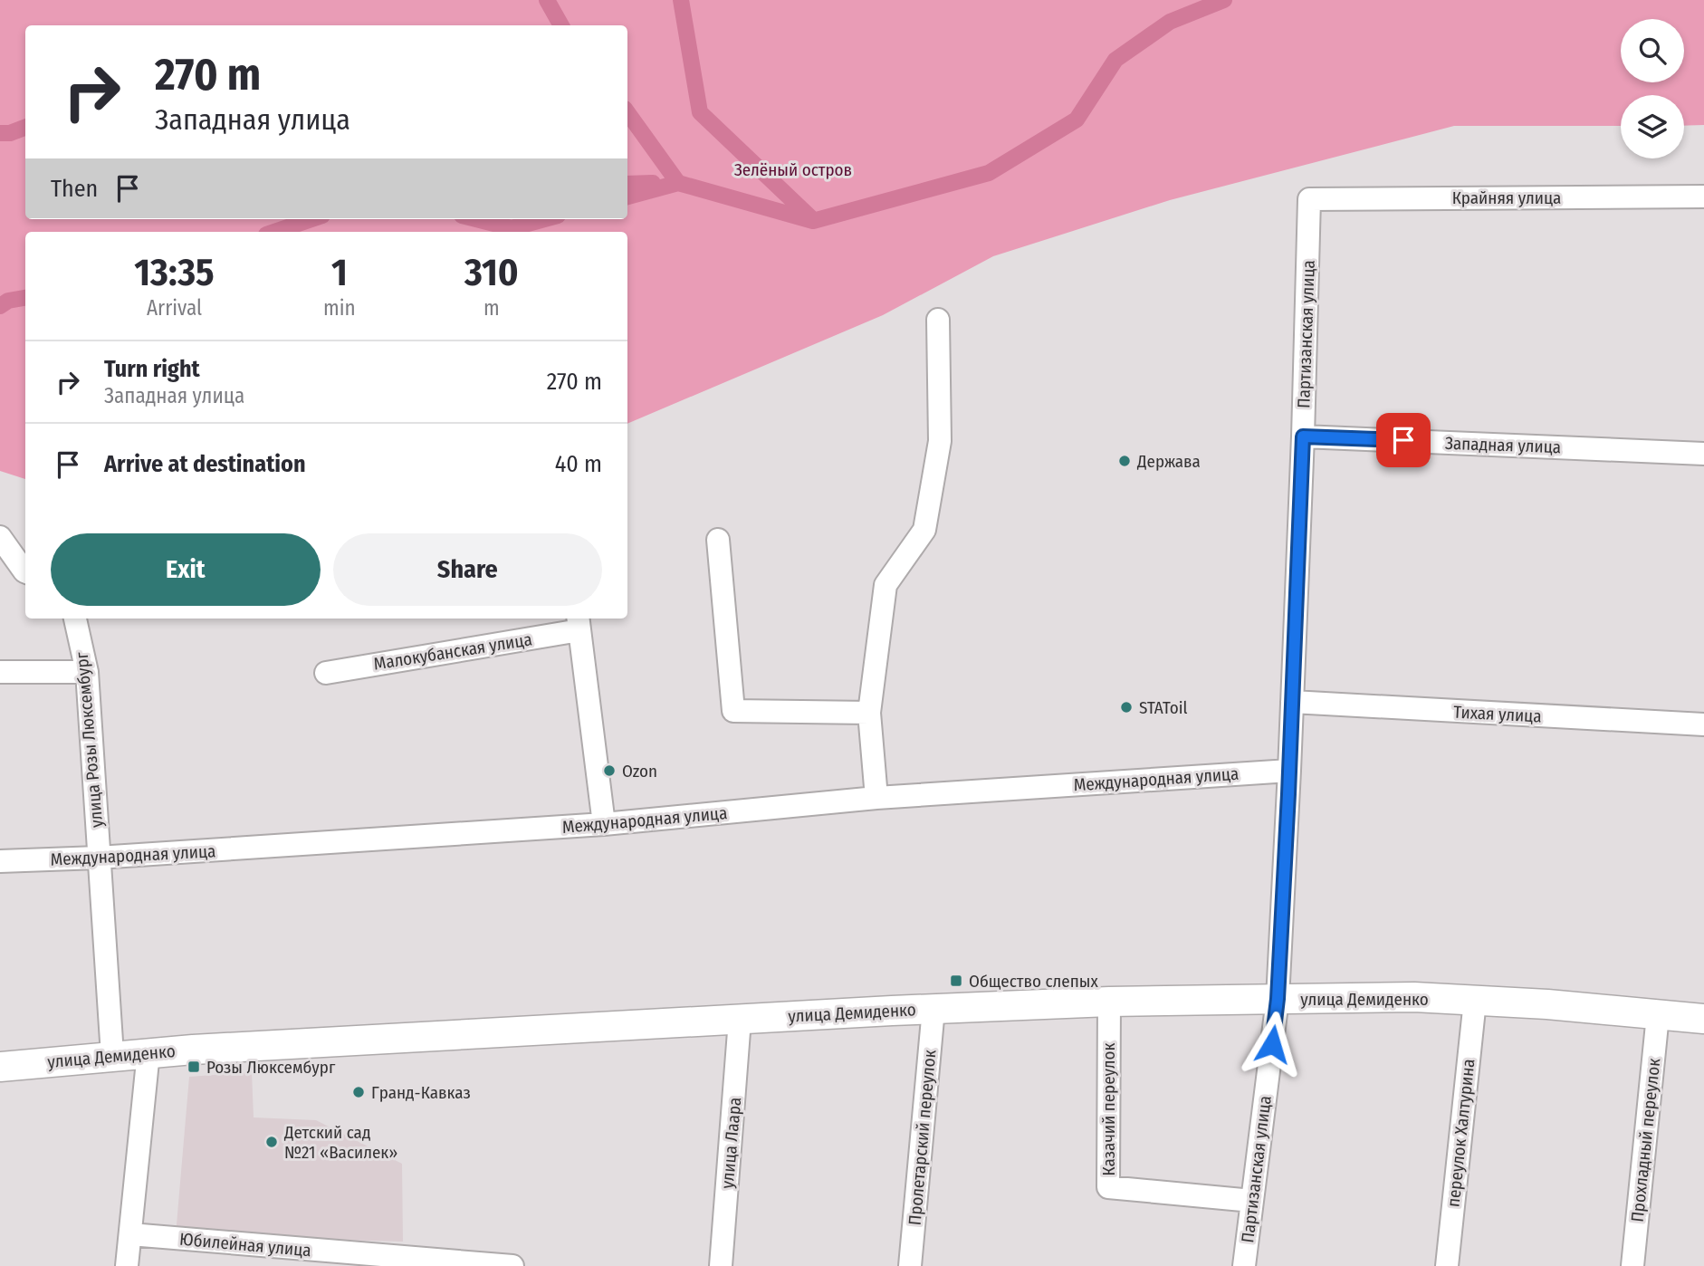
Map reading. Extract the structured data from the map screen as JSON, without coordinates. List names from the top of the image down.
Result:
{
  "streets": {
    "main road": ["улица Демиденко"],
    "street": [
      "Крайняя улица",
      "Партизанская улица",
      "Западная улица",
      "Малокубанская улица",
      "Тихая улица",
      "улица Розы Люксембург",
      "Международная улица",
      "Казачий переулок",
      "переулок Халтурина",
      "Пролетарский переулок",
      "Прохладный переулок",
      "улица Лаара",
      "Юбилейная улица"
    ]
  },
  "crossings": [
    ["Крайняя улица", "Партизанская улица"],
    ["Партизанская улица", "Западная улица"],
    ["Партизанская улица", "Тихая улица"],
    ["Партизанская улица", "Международная улица"],
    ["Партизанская улица", "улица Демиденко"],
    ["Партизанская улица", "Казачий переулок"],
    ["Малокубанская улица", "Международная улица"],
    ["улица Розы Люксембург", "Международная улица"],
    ["улица Розы Люксембург", "улица Демиденко"],
    ["улица Демиденко", "Казачий переулок"],
    ["улица Демиденко", "переулок Халтурина"],
    ["улица Демиденко", "Пролетарский переулок"],
    ["улица Демиденко", "Прохладный переулок"],
    ["улица Демиденко", "улица Лаара"]
  ],
  "parks": ["Зелёный остров"],
  "places": {
    "other": [
      "Держава",
      "STAToil",
      "Ozon",
      "Гранд-Кавказ",
      "Детский сад №21 «Василек»"
    ],
    "transit": ["Общество слепых", "Розы Люксембург"]
  },
  "page": {
    "turn": ["270 m", "Западная улица"],
    "then": "Then",
    "eta": [
      "13:35",
      "Arrival",
      "1",
      "min",
      "310",
      "m"
    ],
    "list": [
      {
        "name": "Turn right",
        "note": "Западная улица",
        "value": "270 m"
      },
      {
        "name": "Arrive at destination",
        "value": "40 m"
      }
    ],
    "buttons": ["Exit", "Share"]
  }
}
